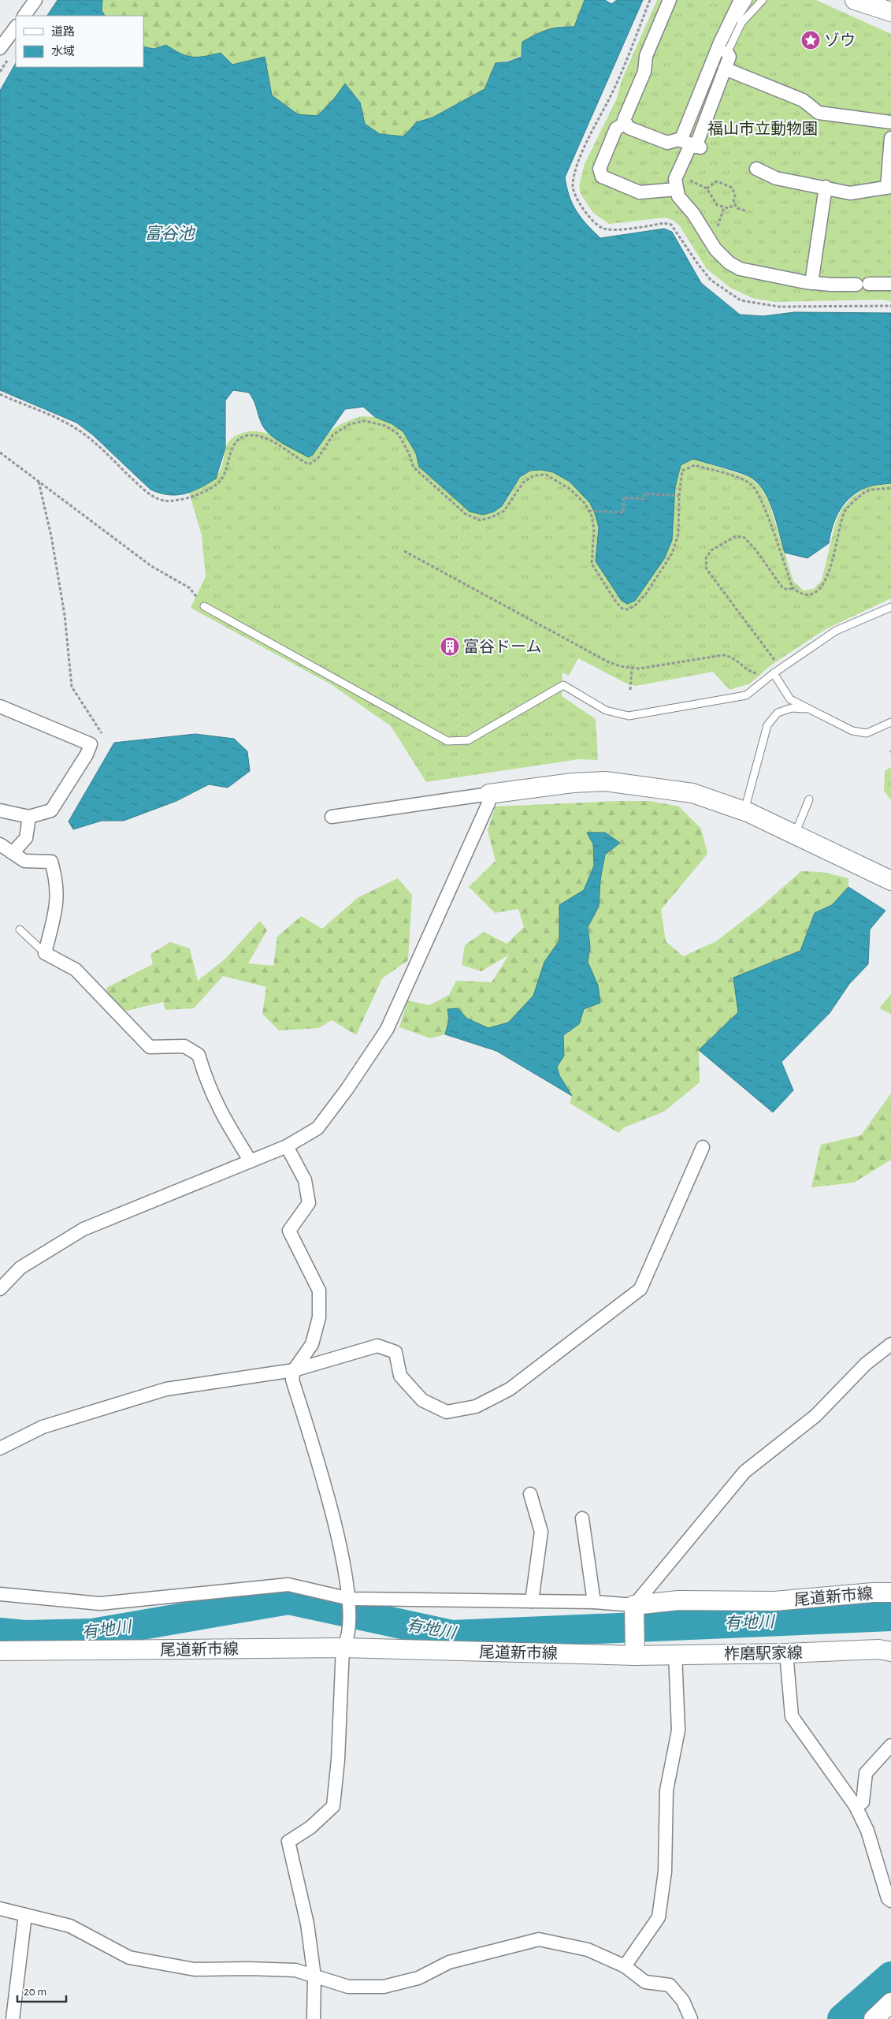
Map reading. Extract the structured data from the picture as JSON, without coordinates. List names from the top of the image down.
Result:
{
  "streets": {
    "main road": ["尾道新市線", "柞磨駅家線"]
  },
  "crossings": [
    ["尾道新市線", "柞磨駅家線"]
  ],
  "water": ["富谷池", "有地川"],
  "parks": ["福山市立動物園"],
  "places": {
    "place": ["ゾウ"],
    "building": ["富谷ドーム"]
  },
  "legend": ["道路", "水域"],
  "scale_bar": "20 m"
}
